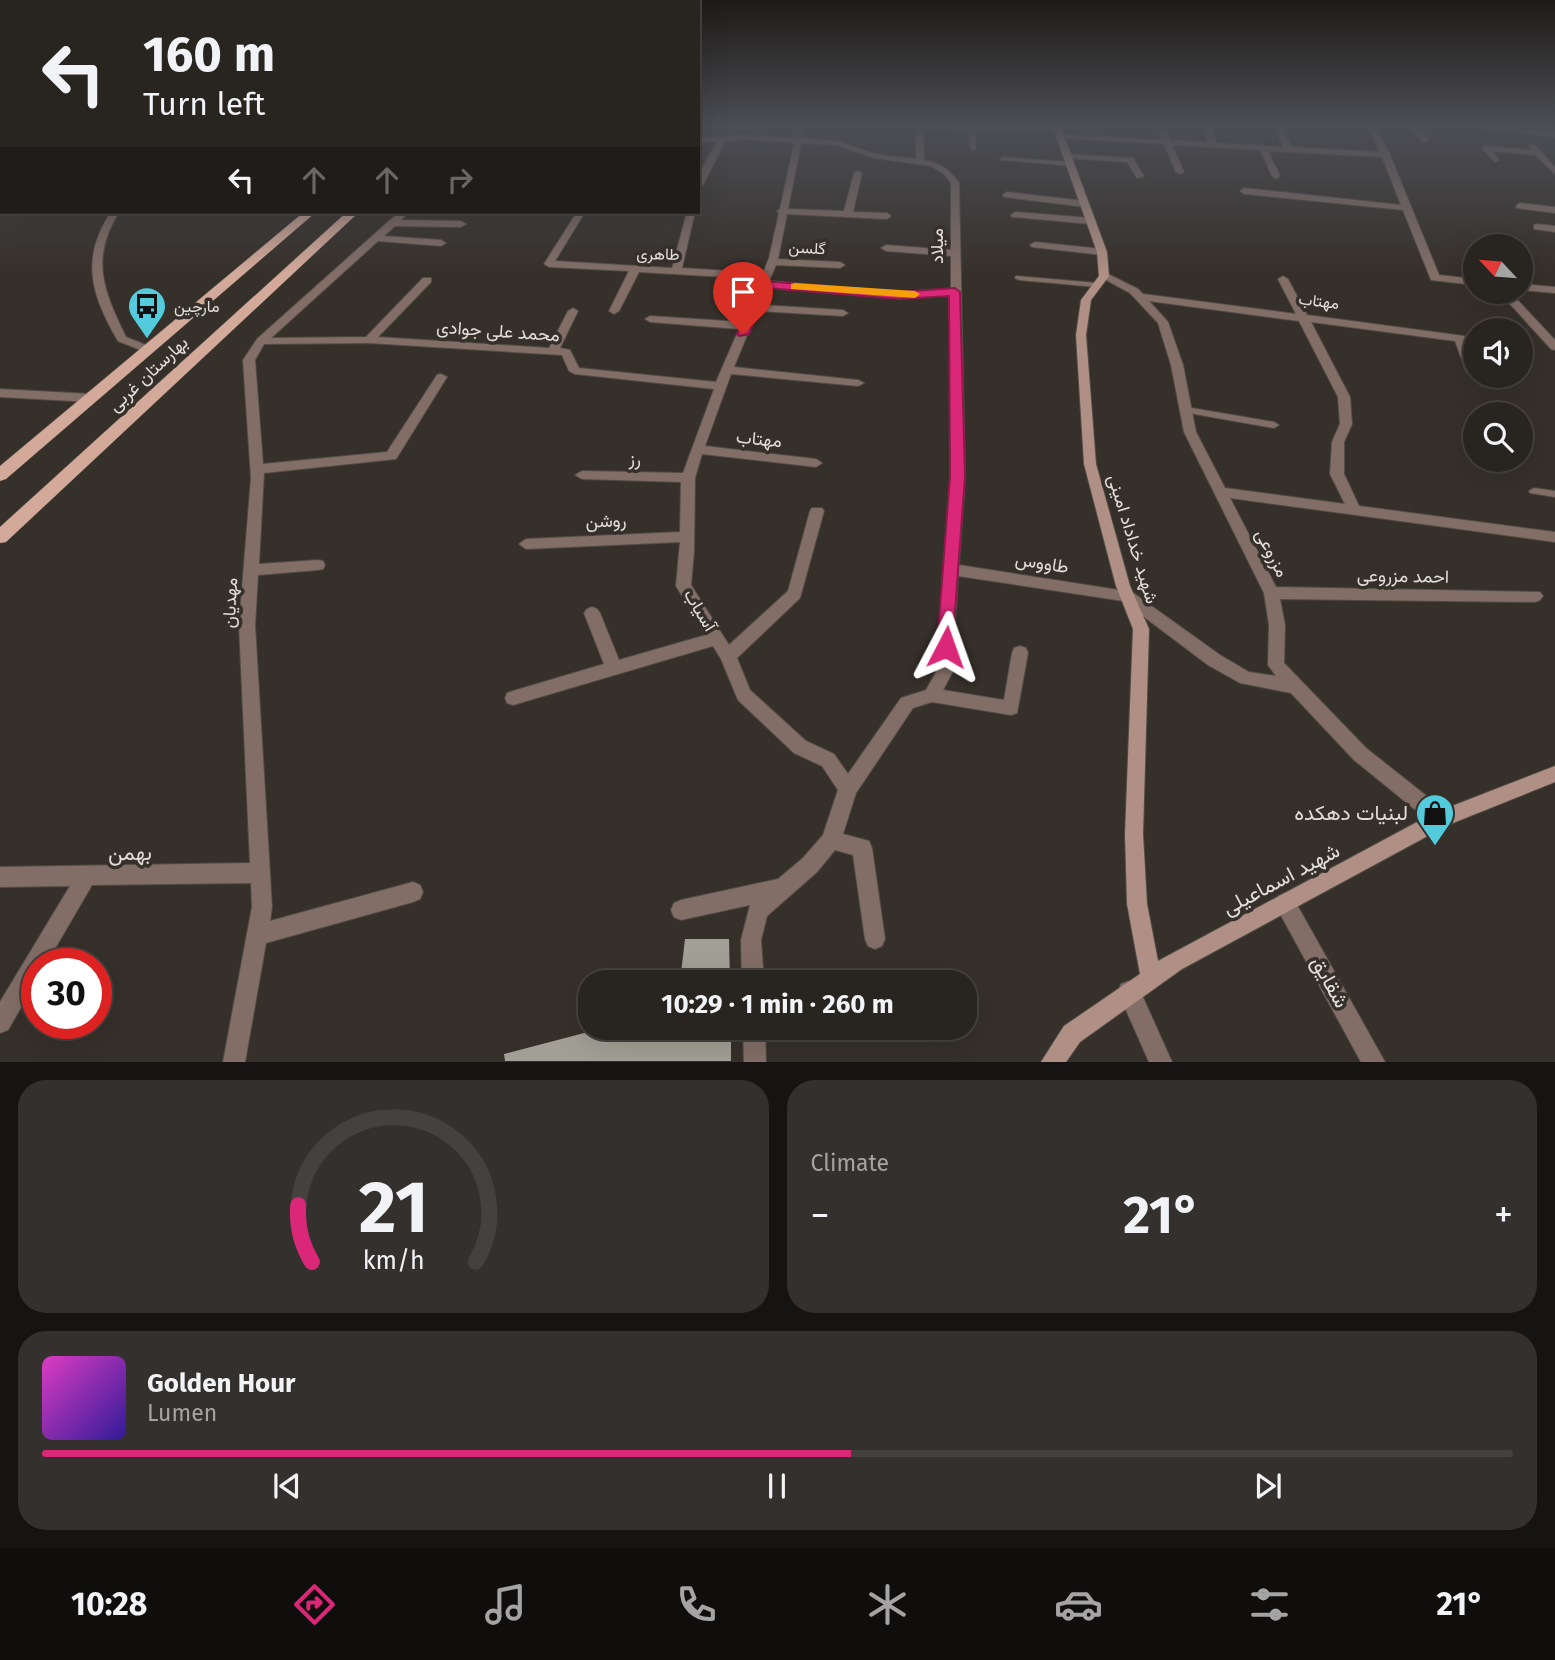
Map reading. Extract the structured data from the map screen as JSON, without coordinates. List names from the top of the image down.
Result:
{
  "streets": {
    "main road": ["بهارستان غربی"],
    "street": [
      "میلاد",
      "گلسن",
      "طاهری",
      "مهتاب",
      "محمد علی جوادی",
      "رز",
      "روشن",
      "شهید خداداد امینی",
      "مزروعی",
      "طاووس",
      "احمد مزروعی",
      "مهدیان",
      "آسیاب",
      "بهمن",
      "شهید اسماعیلی",
      "شقایق"
    ]
  },
  "crossings": [
    ["میلاد", "طاووس"],
    ["گلسن", "طاهری"],
    ["گلسن", "آسیاب"],
    ["طاهری", "آسیاب"],
    ["مهتاب", "مزروعی"],
    ["مهتاب", "آسیاب"],
    ["محمد علی جوادی", "مهدیان"],
    ["محمد علی جوادی", "آسیاب"],
    ["رز", "آسیاب"],
    ["روشن", "آسیاب"],
    ["شهید خداداد امینی", "مزروعی"],
    ["شهید خداداد امینی", "طاووس"],
    ["شهید خداداد امینی", "شهید اسماعیلی"],
    ["مزروعی", "احمد مزروعی"],
    ["مزروعی", "شهید اسماعیلی"],
    ["مهدیان", "بهمن"],
    ["شهید اسماعیلی", "شقایق"]
  ],
  "places": {
    "bus stop": ["مارچین"],
    "shop": ["لبنیات دهکده"]
  },
  "north": "top left",
  "page": {
    "turn": ["160 m", "Turn left"],
    "limit": "30",
    "trip": "10:29 · 1 min · 260 m",
    "tile": "Climate",
    "heat": ["−", "21°", "+"],
    "song": ["Golden Hour", "Lumen"],
    "tabs": ["10:28", "21°"],
    "gauge": ["21", "km/h"]
  }
}
